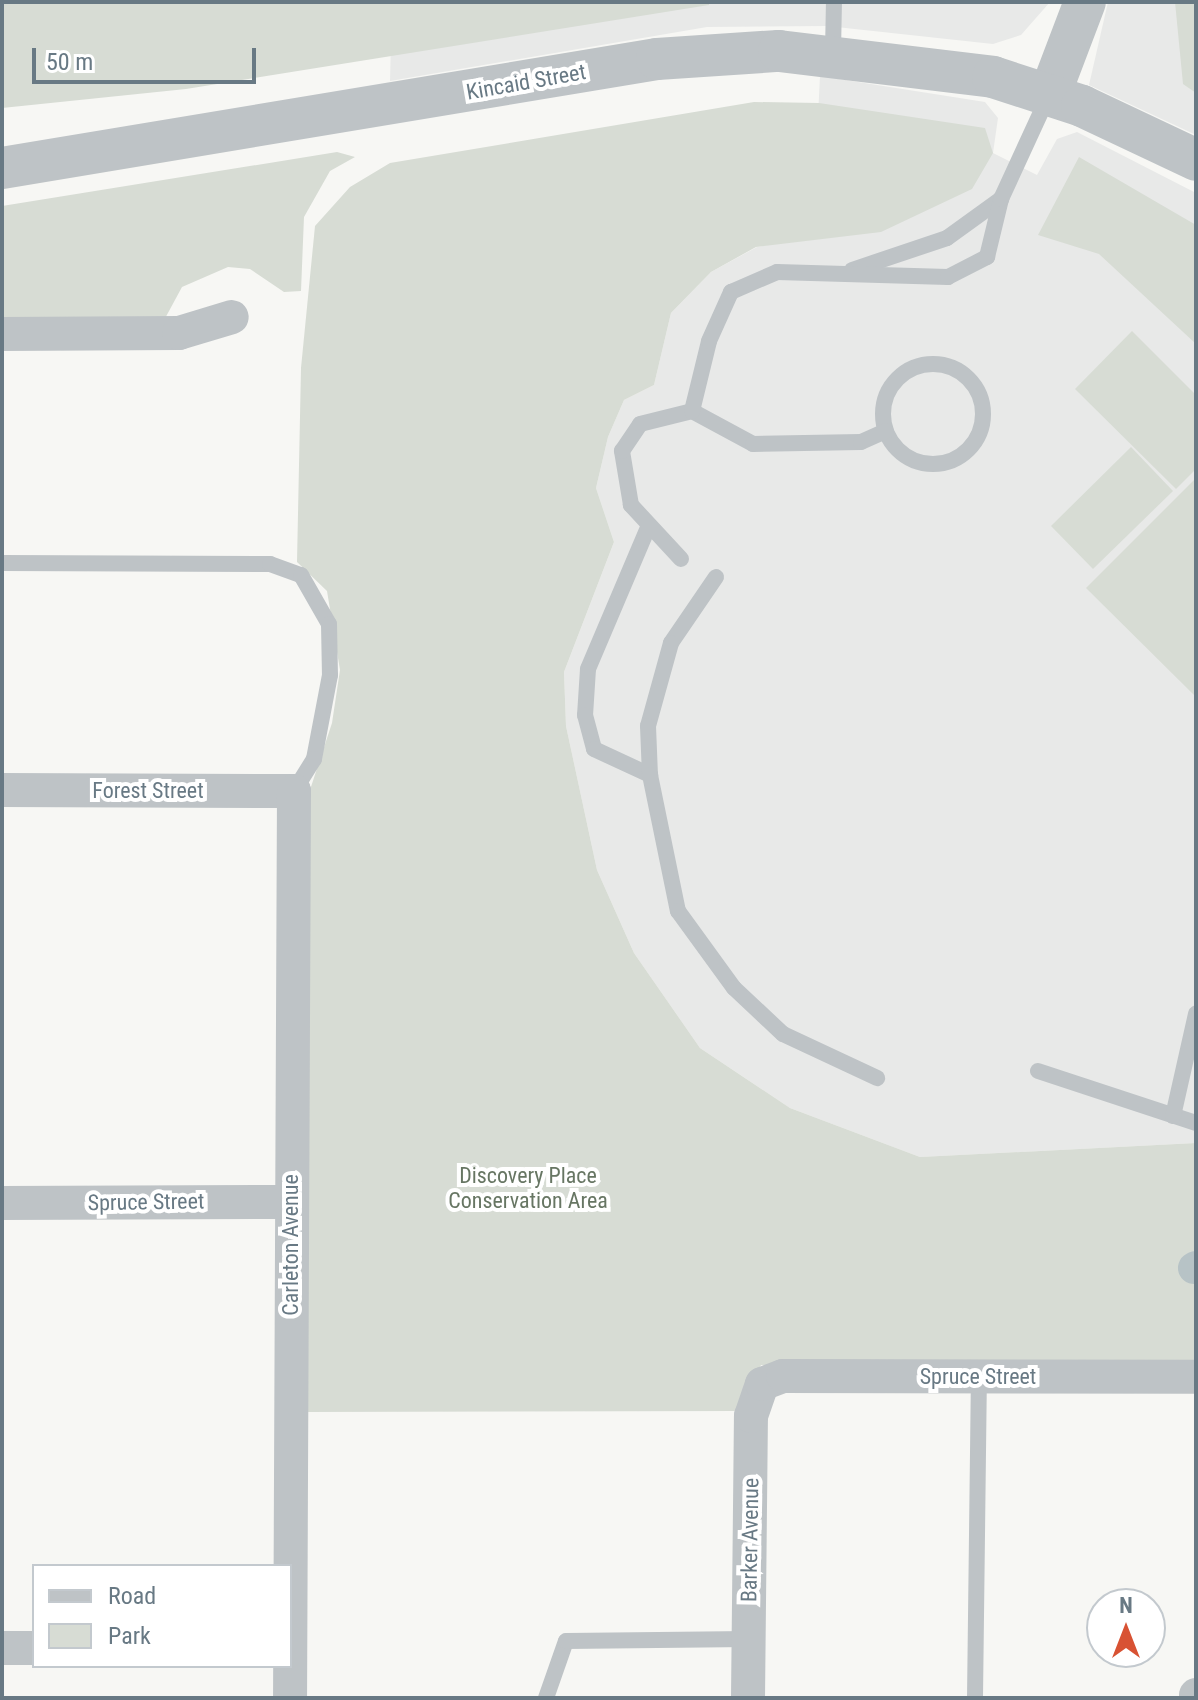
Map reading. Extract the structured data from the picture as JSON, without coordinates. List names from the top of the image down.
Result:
{
  "streets": {
    "street": [
      "Kincaid Street",
      "Forest Street",
      "Spruce Street",
      "Carleton Avenue",
      "Barker Avenue"
    ]
  },
  "crossings": [
    ["Forest Street", "Carleton Avenue"],
    ["Spruce Street", "Carleton Avenue"],
    ["Spruce Street", "Barker Avenue"]
  ],
  "parks": ["Discovery Place Conservation Area"],
  "legend": ["Road", "Park"],
  "scale_bar": "50 m",
  "north": "top"
}
